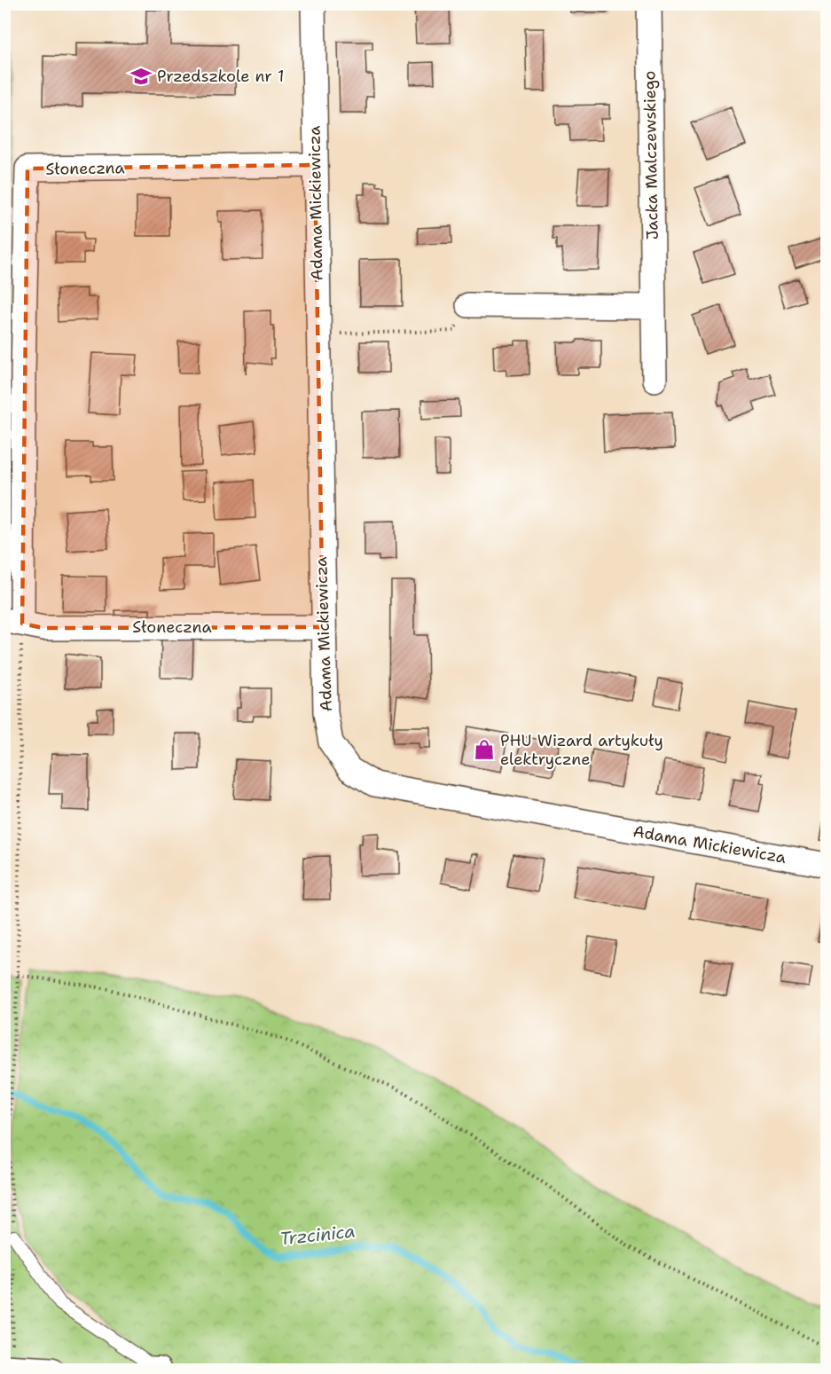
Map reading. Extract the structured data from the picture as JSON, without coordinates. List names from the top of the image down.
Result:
{
  "streets": {
    "street": ["Jacka Malczewskiego", "Słoneczna", "Adama Mickiewicza"]
  },
  "crossings": [
    ["Słoneczna", "Adama Mickiewicza"]
  ],
  "water": ["Trzcinica"],
  "places": {
    "school or university": ["Przedszkole nr 1"],
    "shop": ["PHU Wizard artykuły elektryczne"]
  }
}
